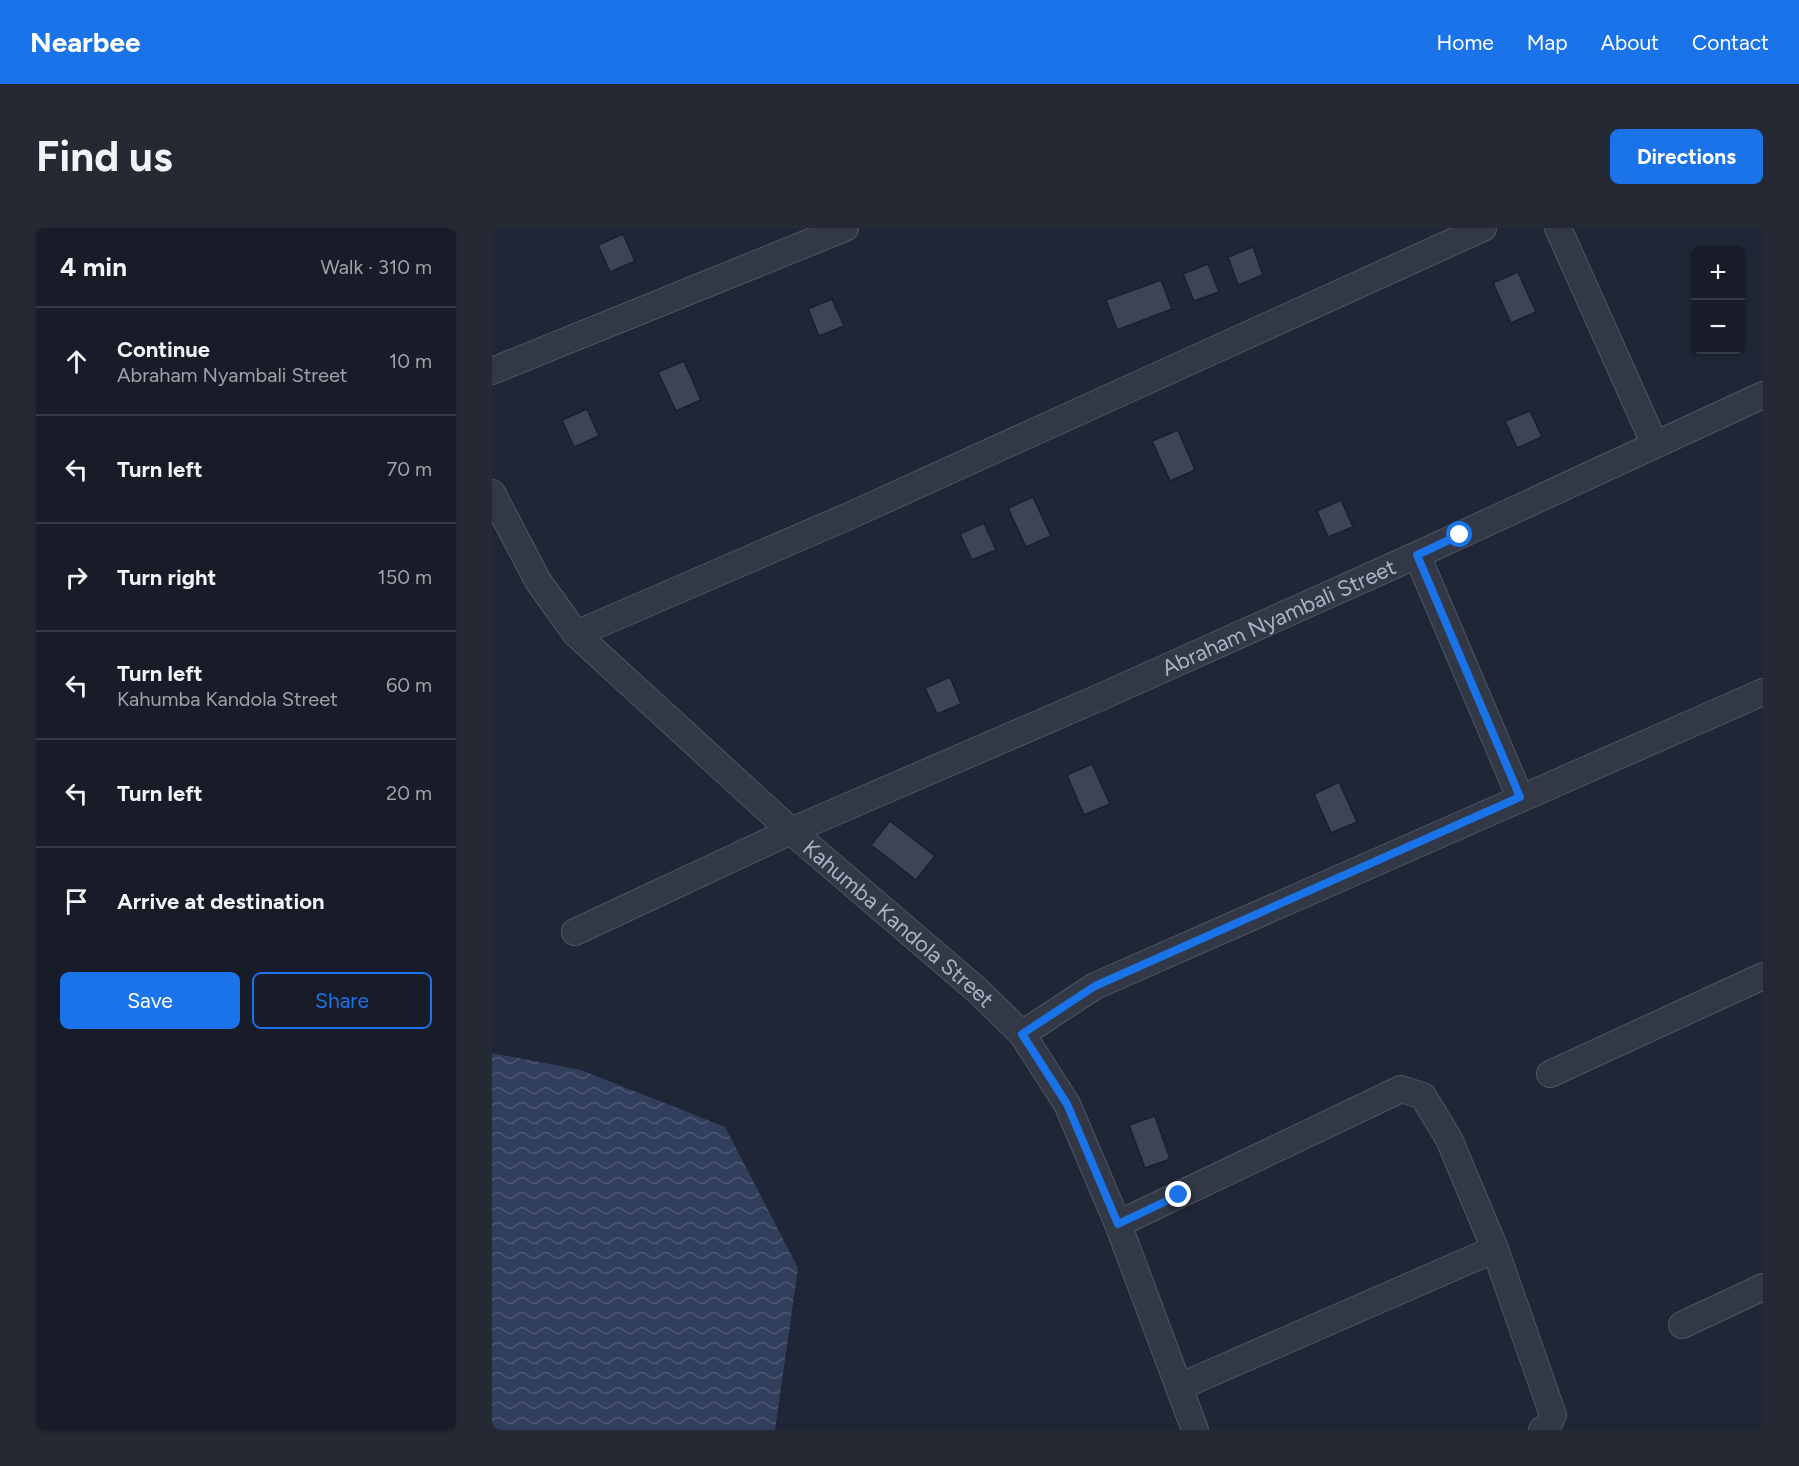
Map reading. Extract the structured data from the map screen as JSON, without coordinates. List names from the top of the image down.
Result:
{
  "streets": {
    "street": ["Abraham Nyambali Street", "Kahumba Kandola Street"]
  },
  "crossings": [
    ["Abraham Nyambali Street", "Kahumba Kandola Street"]
  ],
  "page": {
    "header": "Nearbee",
    "nav": [
      "Home",
      "Map",
      "About",
      "Contact"
    ],
    "buttons": [
      "Directions",
      ["Save", "Share"]
    ],
    "title": "Find us",
    "heading": ["4 min", "Walk · 310 m"],
    "map_buttons": ["+", "−"],
    "list": [
      ["Continue", "Abraham Nyambali Street", "10 m"],
      ["Turn left", "70 m"],
      ["Turn right", "150 m"],
      ["Turn left", "Kahumba Kandola Street", "60 m"],
      ["Turn left", "20 m"],
      "Arrive at destination"
    ]
  }
}
